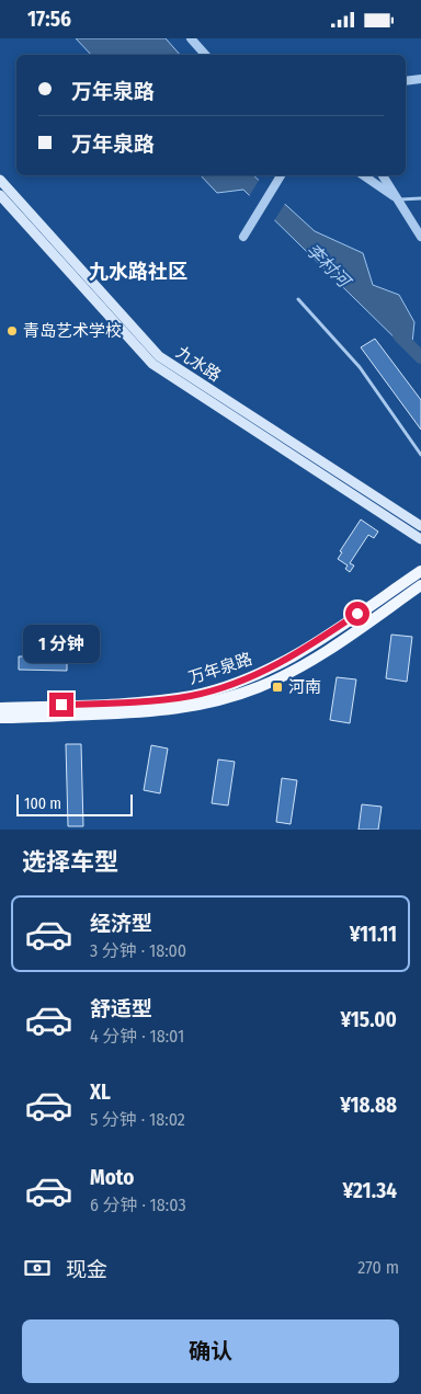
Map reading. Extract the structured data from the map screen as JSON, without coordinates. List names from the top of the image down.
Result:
{
  "streets": {
    "main road": ["九水路", "万年泉路"]
  },
  "districts": ["九水路社区"],
  "water": ["李村河"],
  "places": {
    "other": ["青岛艺术学校"],
    "transit": ["河南"]
  },
  "scale_bar": "100 m",
  "page": {
    "status": "17:56",
    "banner": ["万年泉路", "万年泉路"],
    "bubble": "1 分钟",
    "scale": "100 m",
    "heading": "选择车型",
    "list": [
      {
        "name": "经济型",
        "note": "3 分钟 · 18:00",
        "value": "¥11.11"
      },
      {
        "name": "舒适型",
        "note": "4 分钟 · 18:01",
        "value": "¥15.00"
      },
      {
        "name": "XL",
        "note": "5 分钟 · 18:02",
        "value": "¥18.88"
      },
      {
        "name": "Moto",
        "note": "6 分钟 · 18:03",
        "value": "¥21.34"
      }
    ],
    "pay": ["现金", "270 m"],
    "buttons": "确认"
  }
}
